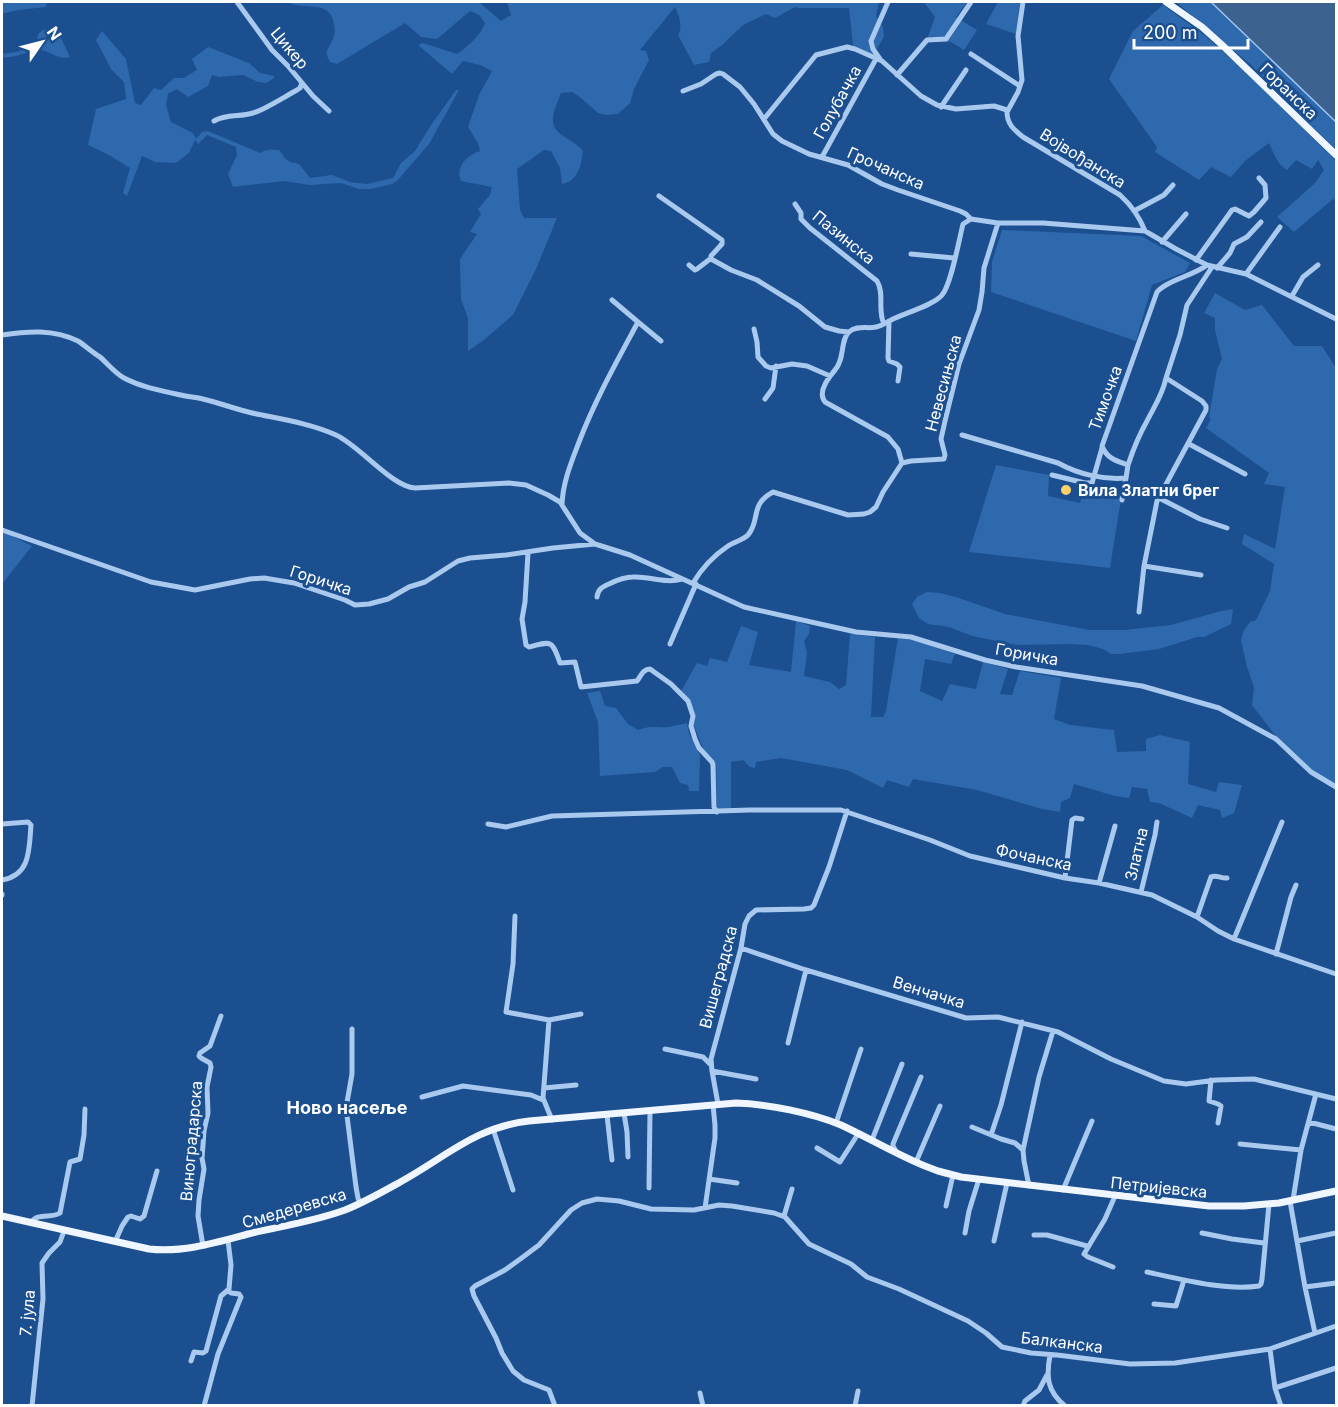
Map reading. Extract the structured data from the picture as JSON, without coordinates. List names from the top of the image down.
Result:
{
  "streets": {
    "main road": ["Горанска", "Петријевска", "Смедеревска"],
    "street": [
      "Цикер",
      "Голубачка",
      "Војвођанска",
      "Грочанска",
      "Пазинска",
      "Невесињска",
      "Тимочка",
      "Горичка",
      "Златна",
      "Фочанска",
      "Вишеградска",
      "Венчачка",
      "Виноградарска",
      "7. јула",
      "Балканска"
    ]
  },
  "crossings": [
    ["Голубачка", "Грочанска"],
    ["Војвођанска", "Грочанска"],
    ["Грочанска", "Невесињска"],
    ["Златна", "Фочанска"],
    ["Фочанска", "Вишеградска"],
    ["Вишеградска", "Венчачка"],
    ["Вишеградска", "Петријевска"],
    ["Виноградарска", "Смедеревска"],
    ["Петријевска", "Смедеревска"],
    ["Смедеревска", "7. јула"]
  ],
  "districts": ["Ново насеље"],
  "places": ["Вила Златни брег"],
  "scale_bar": "200 m",
  "north": "top right"
}
